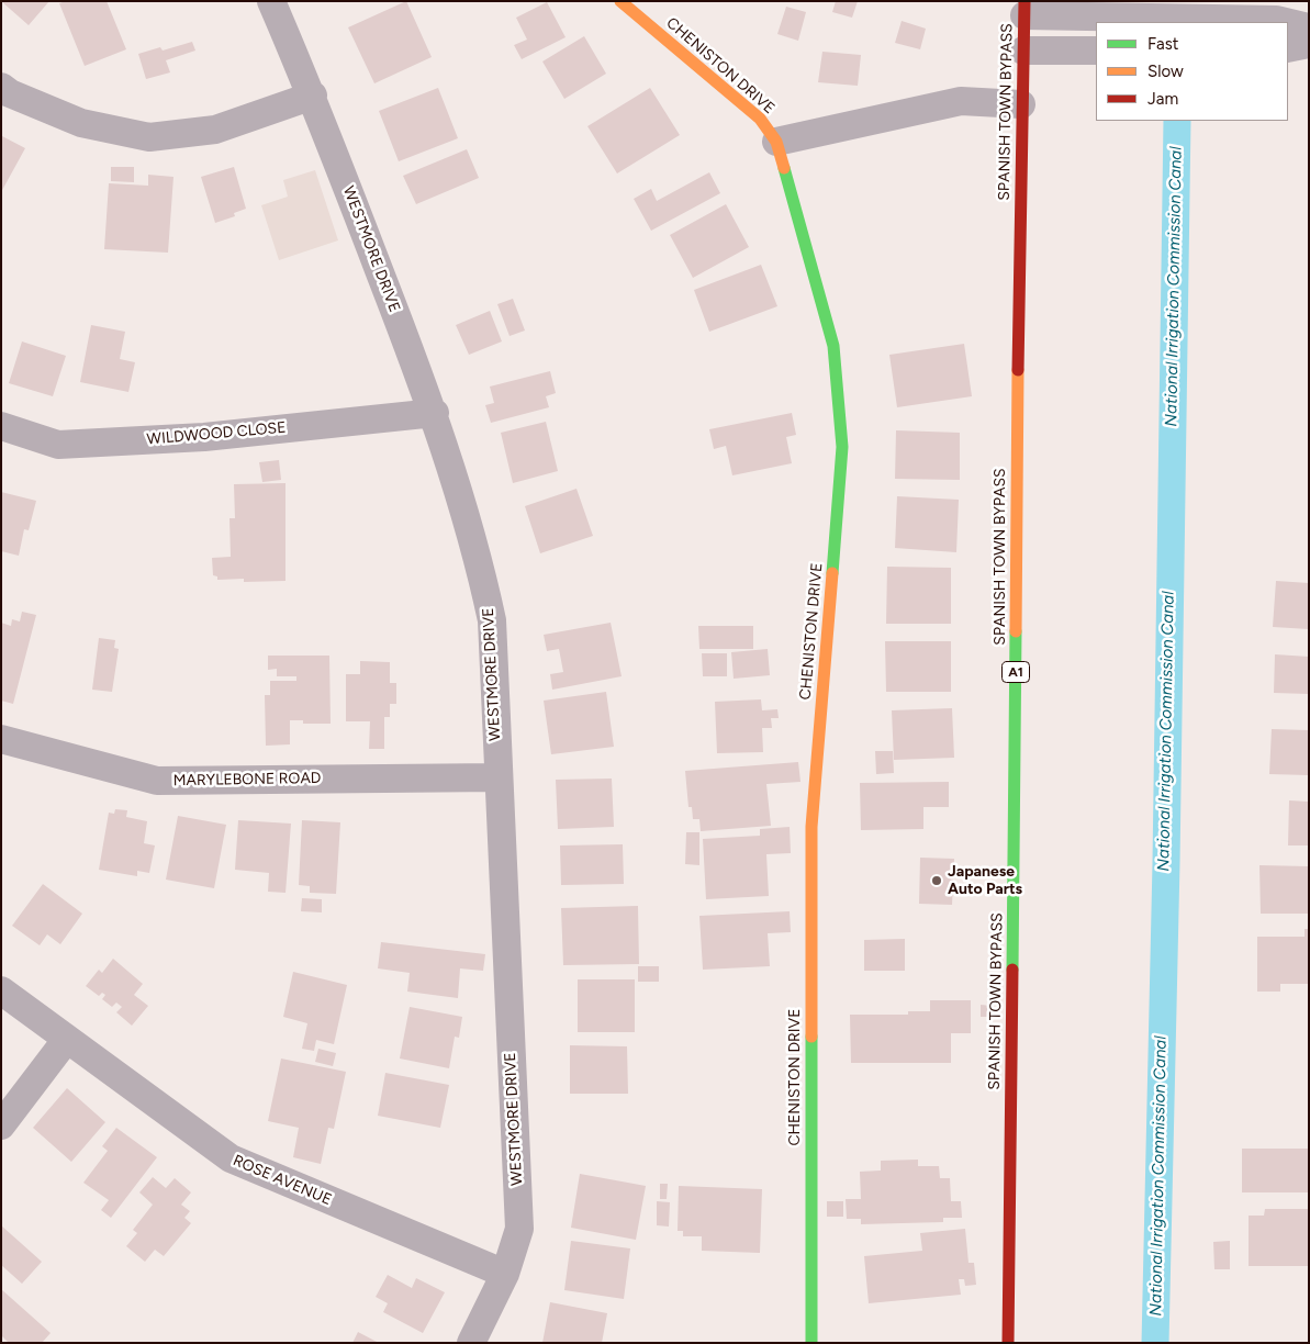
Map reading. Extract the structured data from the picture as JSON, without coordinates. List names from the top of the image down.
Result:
{
  "streets": {
    "street": [
      "CHENISTON DRIVE",
      "SPANISH TOWN BYPASS",
      "WESTMORE DRIVE",
      "WILDWOOD CLOSE",
      "A1",
      "MARYLEBONE ROAD",
      "ROSE AVENUE"
    ]
  },
  "crossings": [
    ["WESTMORE DRIVE", "WILDWOOD CLOSE"],
    ["WESTMORE DRIVE", "MARYLEBONE ROAD"],
    ["WESTMORE DRIVE", "ROSE AVENUE"]
  ],
  "water": ["National Irrigation Commission Canal"],
  "places": ["Japanese Auto Parts"],
  "legend": ["Fast", "Slow", "Jam"]
}
